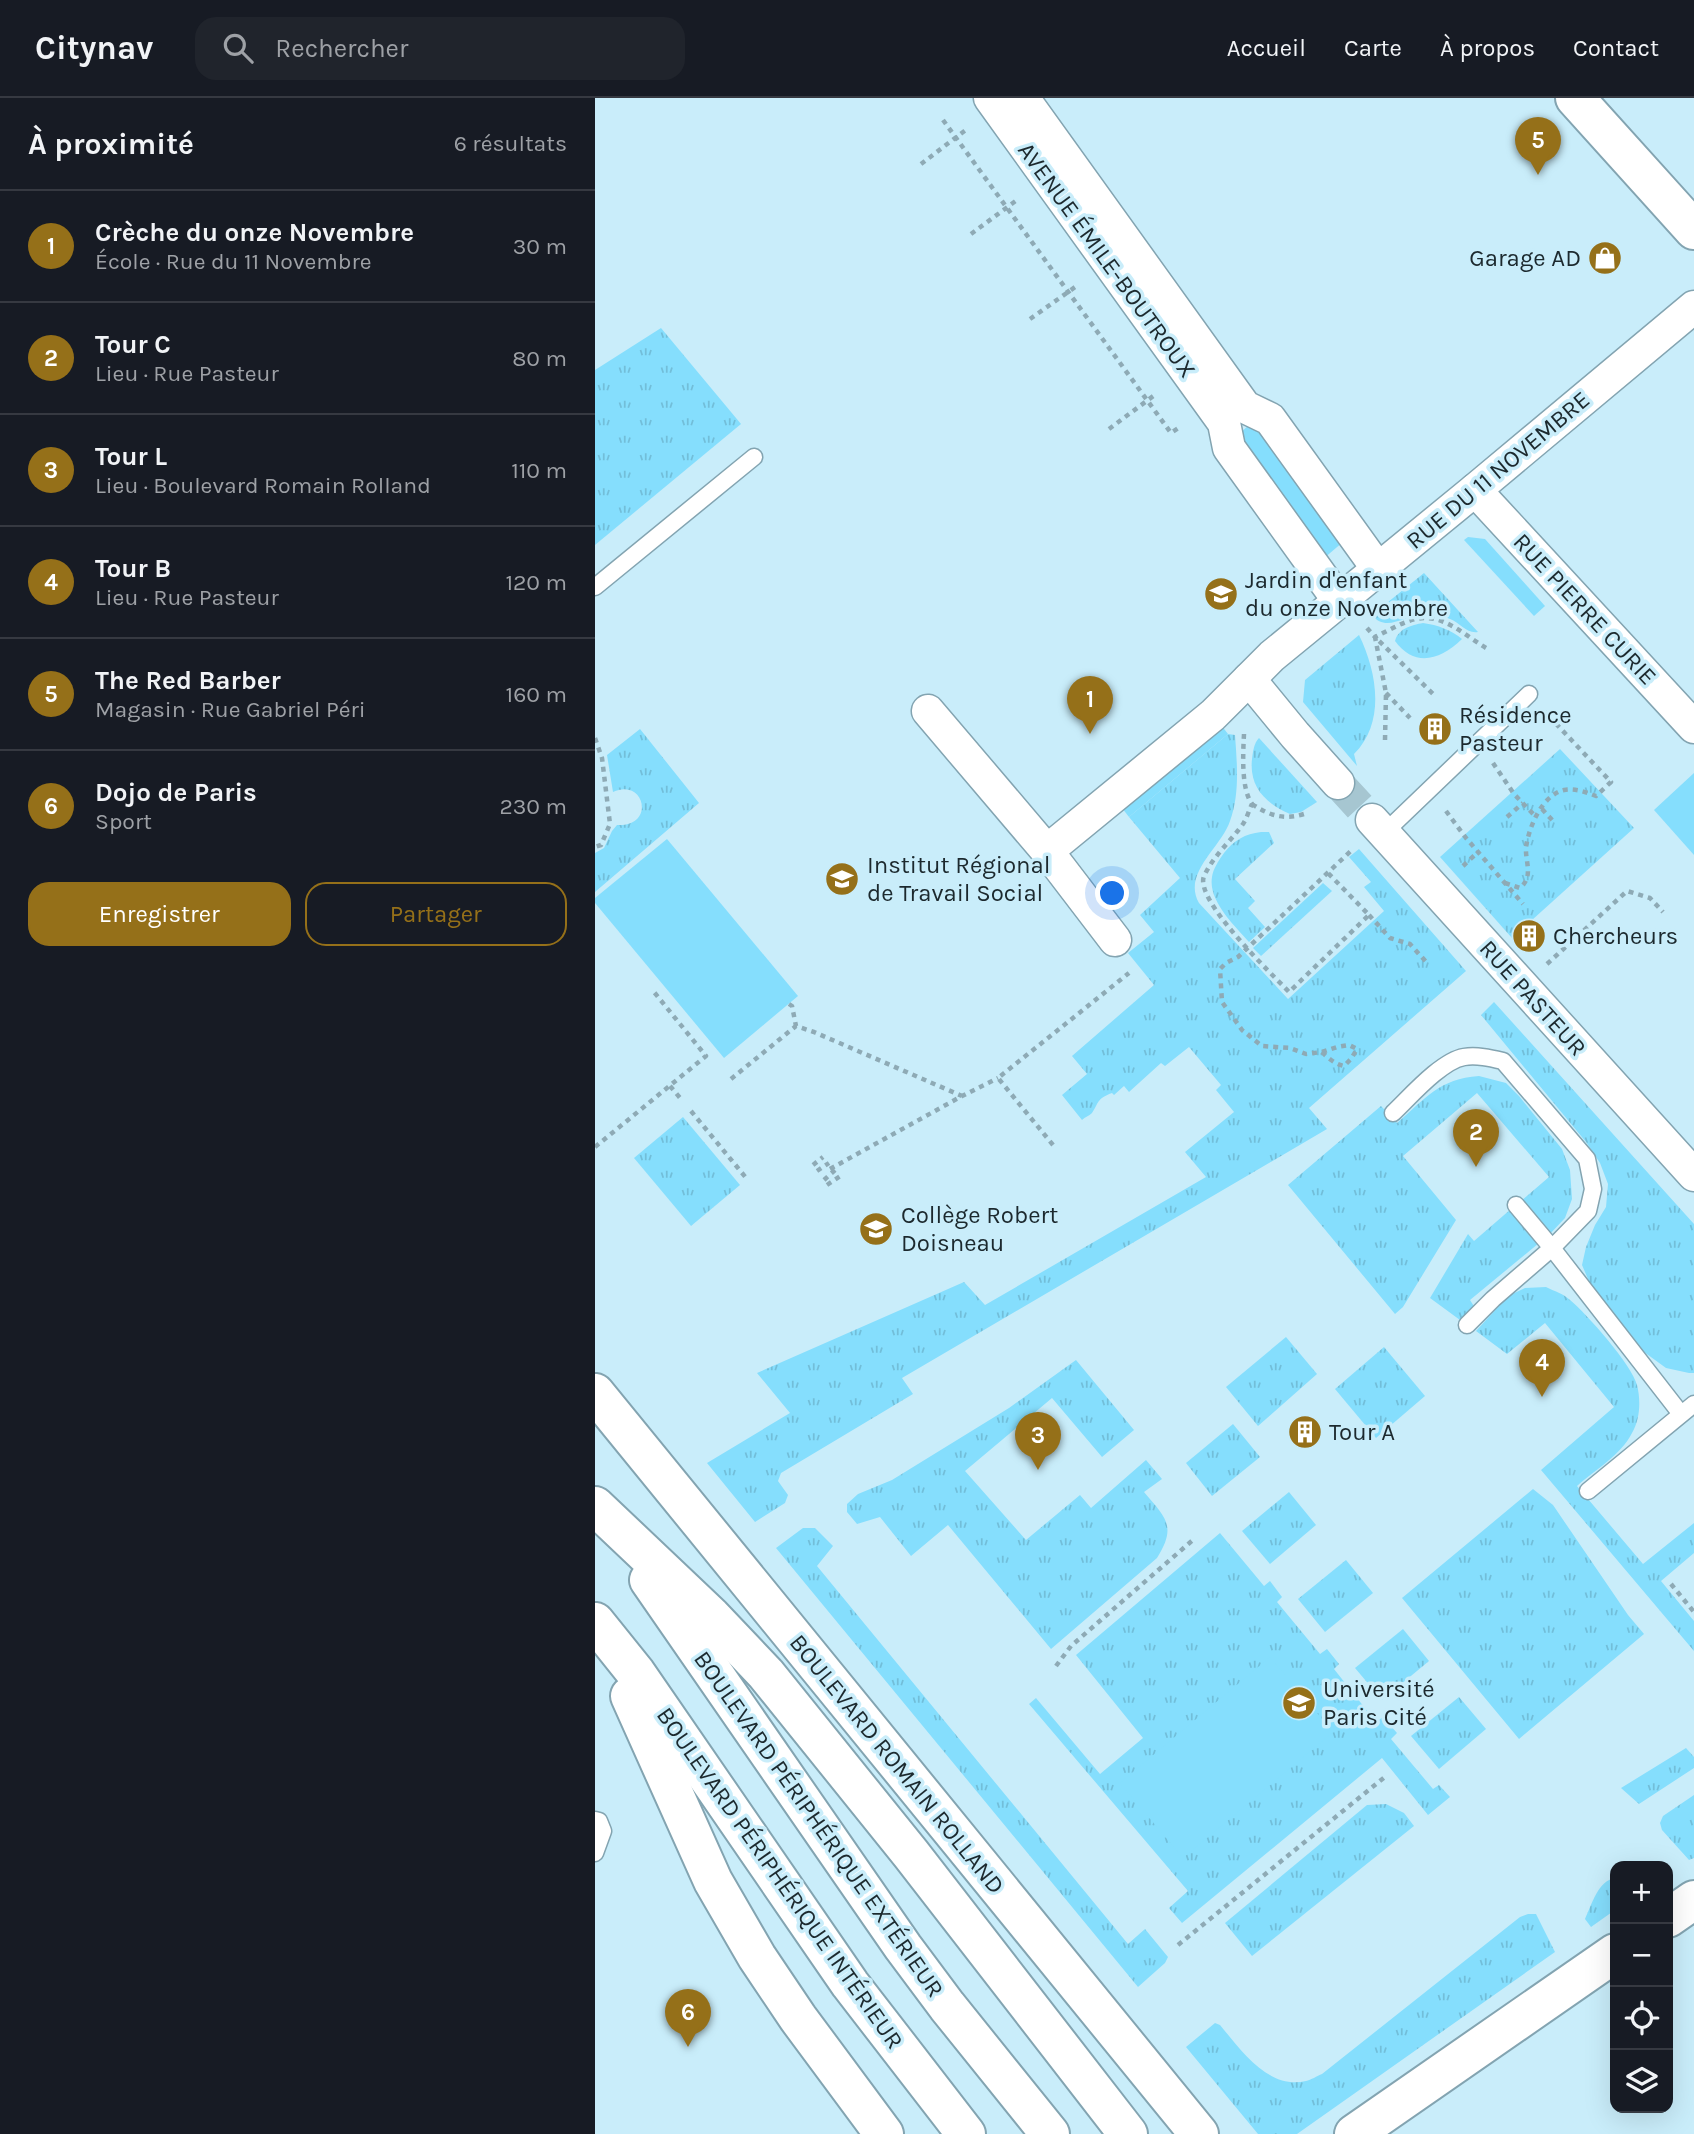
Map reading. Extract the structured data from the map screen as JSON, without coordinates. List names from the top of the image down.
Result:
{
  "streets": {
    "main road": ["BOULEVARD ROMAIN ROLLAND", "BOULEVARD PÉRIPHÉRIQUE EXTÉRIEUR", "BOULEVARD PÉRIPHÉRIQUE INTÉRIEUR"],
    "street": [
      "AVENUE ÉMILE-BOUTROUX",
      "RUE DU 11 NOVEMBRE",
      "RUE PIERRE CURIE",
      "RUE PASTEUR"
    ]
  },
  "crossings": [
    ["AVENUE ÉMILE-BOUTROUX", "RUE DU 11 NOVEMBRE"],
    ["RUE DU 11 NOVEMBRE", "RUE PIERRE CURIE"]
  ],
  "places": {
    "shop": ["Garage AD"],
    "school or university": [
      "Jardin d'enfant du onze Novembre",
      "Institut Régional de Travail Social",
      "Collège Robert Doisneau",
      "Université Paris Cité"
    ],
    "building": ["Résidence Pasteur", "Chercheurs", "Tour A"]
  },
  "page": {
    "header": "Citynav",
    "search": "Rechercher",
    "nav": [
      "Accueil",
      "Carte",
      "À propos",
      "Contact"
    ],
    "heading": ["À proximité", "6 résultats"],
    "pins": [
      "5",
      "1",
      "2",
      "4",
      "3",
      "6"
    ],
    "list": [
      {
        "mark": "1",
        "name": "Crèche du onze Novembre",
        "note": "École · Rue du 11 Novembre",
        "value": "30 m"
      },
      {
        "mark": "2",
        "name": "Tour C",
        "note": "Lieu · Rue Pasteur",
        "value": "80 m"
      },
      {
        "mark": "3",
        "name": "Tour L",
        "note": "Lieu · Boulevard Romain Rolland",
        "value": "110 m"
      },
      {
        "mark": "4",
        "name": "Tour B",
        "note": "Lieu · Rue Pasteur",
        "value": "120 m"
      },
      {
        "mark": "5",
        "name": "The Red Barber",
        "note": "Magasin · Rue Gabriel Péri",
        "value": "160 m"
      },
      {
        "mark": "6",
        "name": "Dojo de Paris",
        "note": "Sport",
        "value": "230 m"
      }
    ],
    "buttons": ["Enregistrer", "Partager"],
    "map_buttons": ["+", "−"]
  }
}
